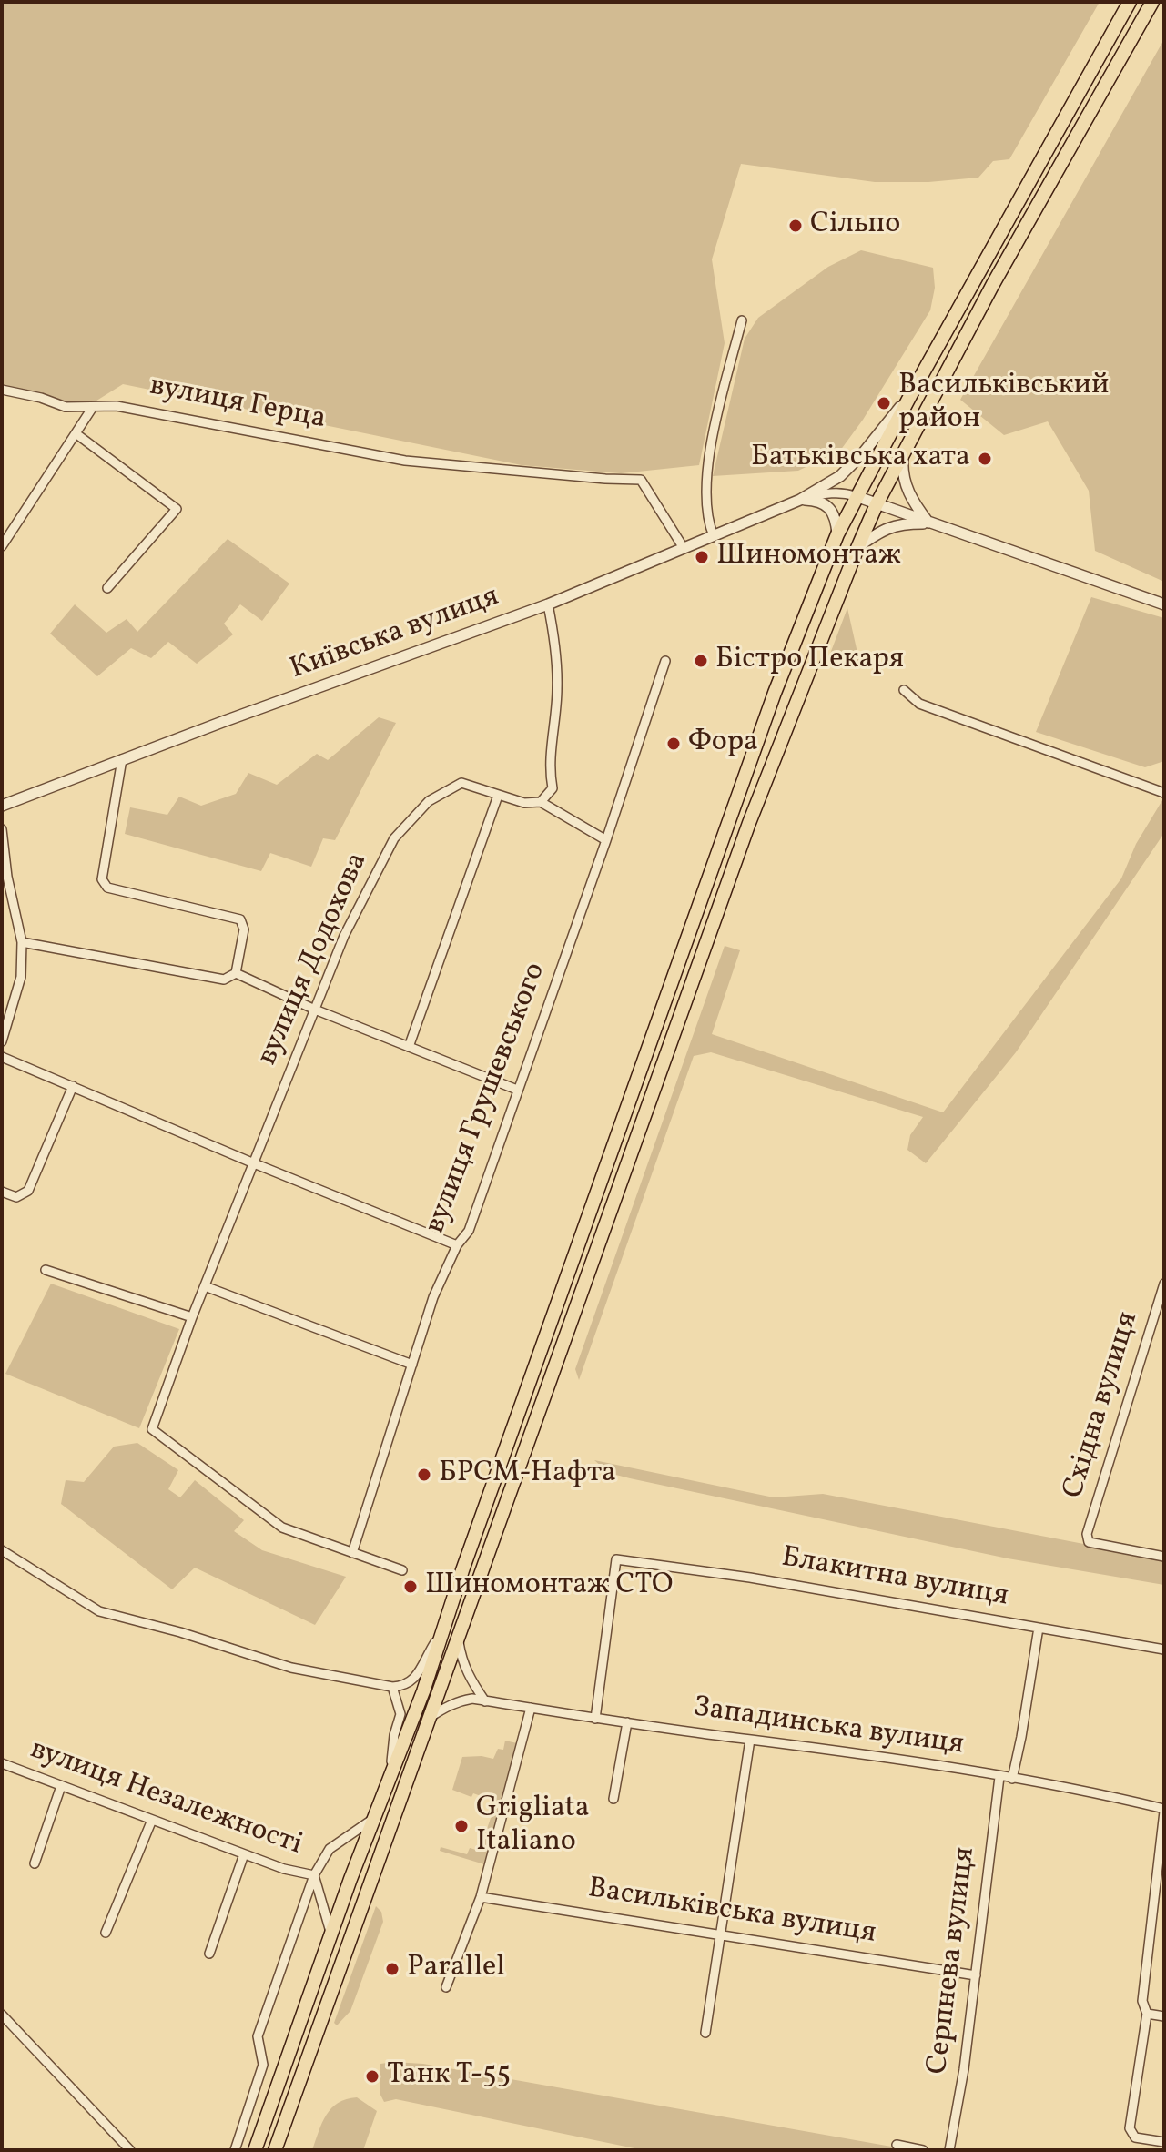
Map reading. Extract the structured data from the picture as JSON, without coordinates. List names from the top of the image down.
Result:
{
  "streets": {
    "street": [
      "вулиця Герца",
      "Київська вулиця",
      "вулиця Додохова",
      "вулиця Грушевського",
      "Східна вулиця",
      "Блакитна вулиця",
      "Западинська вулиця",
      "вулиця Незалежності",
      "Васильківська вулиця",
      "Серпнева вулиця"
    ]
  },
  "crossings": [
    ["вулиця Герца", "Київська вулиця"],
    ["вулиця Додохова", "вулиця Грушевського"],
    ["Блакитна вулиця", "Западинська вулиця"],
    ["Западинська вулиця", "Серпнева вулиця"],
    ["Васильківська вулиця", "Серпнева вулиця"]
  ],
  "places": [
    "Сільпо",
    "Васильківський район",
    "Батьківська хата",
    "Шиномонтаж",
    "Бістро Пекаря",
    "Фора",
    "БРСМ-Нафта",
    "Шиномонтаж СТО",
    "Grigliata Italiano",
    "Parallel",
    "Танк Т-55"
  ]
}
